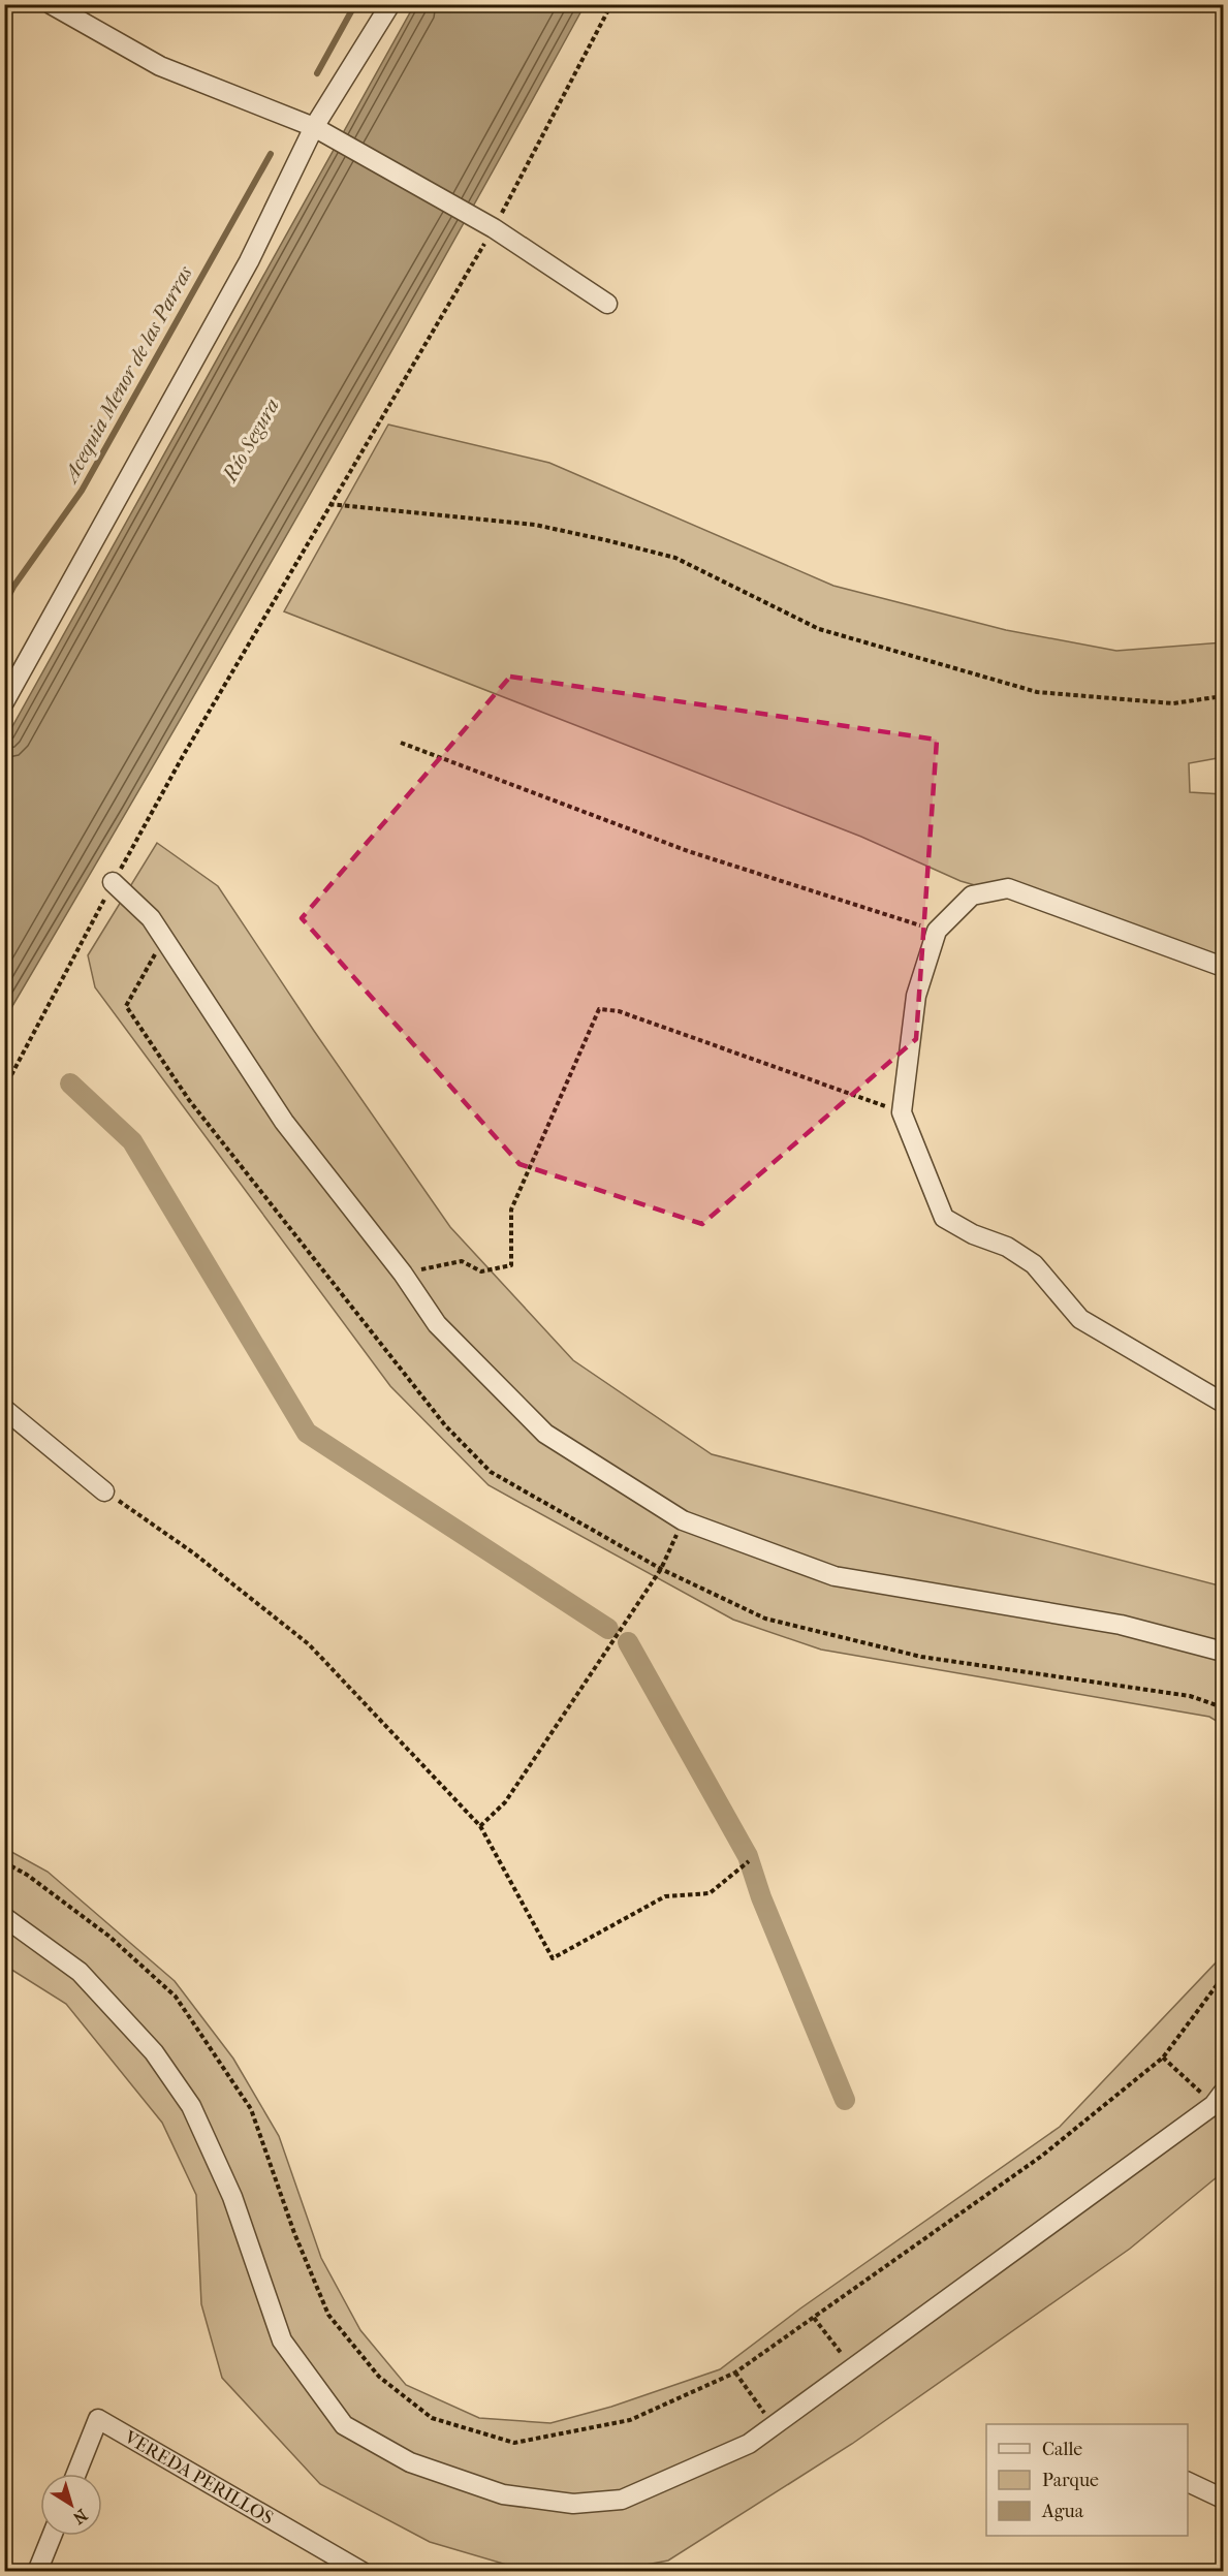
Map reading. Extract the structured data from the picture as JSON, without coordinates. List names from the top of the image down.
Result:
{
  "streets": {
    "street": ["VEREDA PERILLOS"]
  },
  "water": ["Acequia Menor de las Parras", "Río Segura"],
  "legend": ["Calle", "Parque", "Agua"],
  "north": "bottom right"
}
